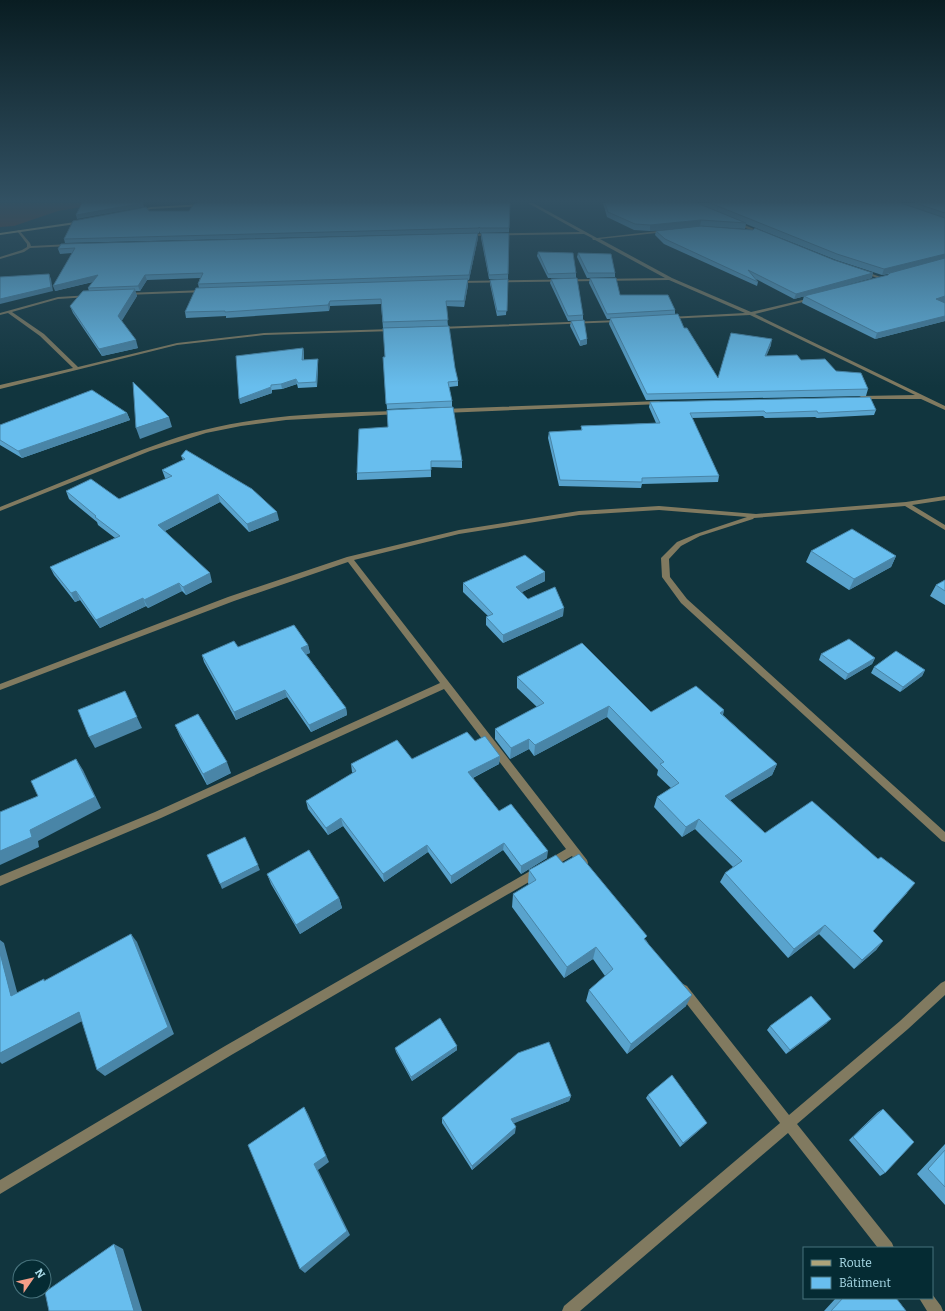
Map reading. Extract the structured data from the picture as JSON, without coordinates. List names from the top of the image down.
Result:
{
  "legend": ["Route", "Bâtiment"],
  "north": "top right"
}
